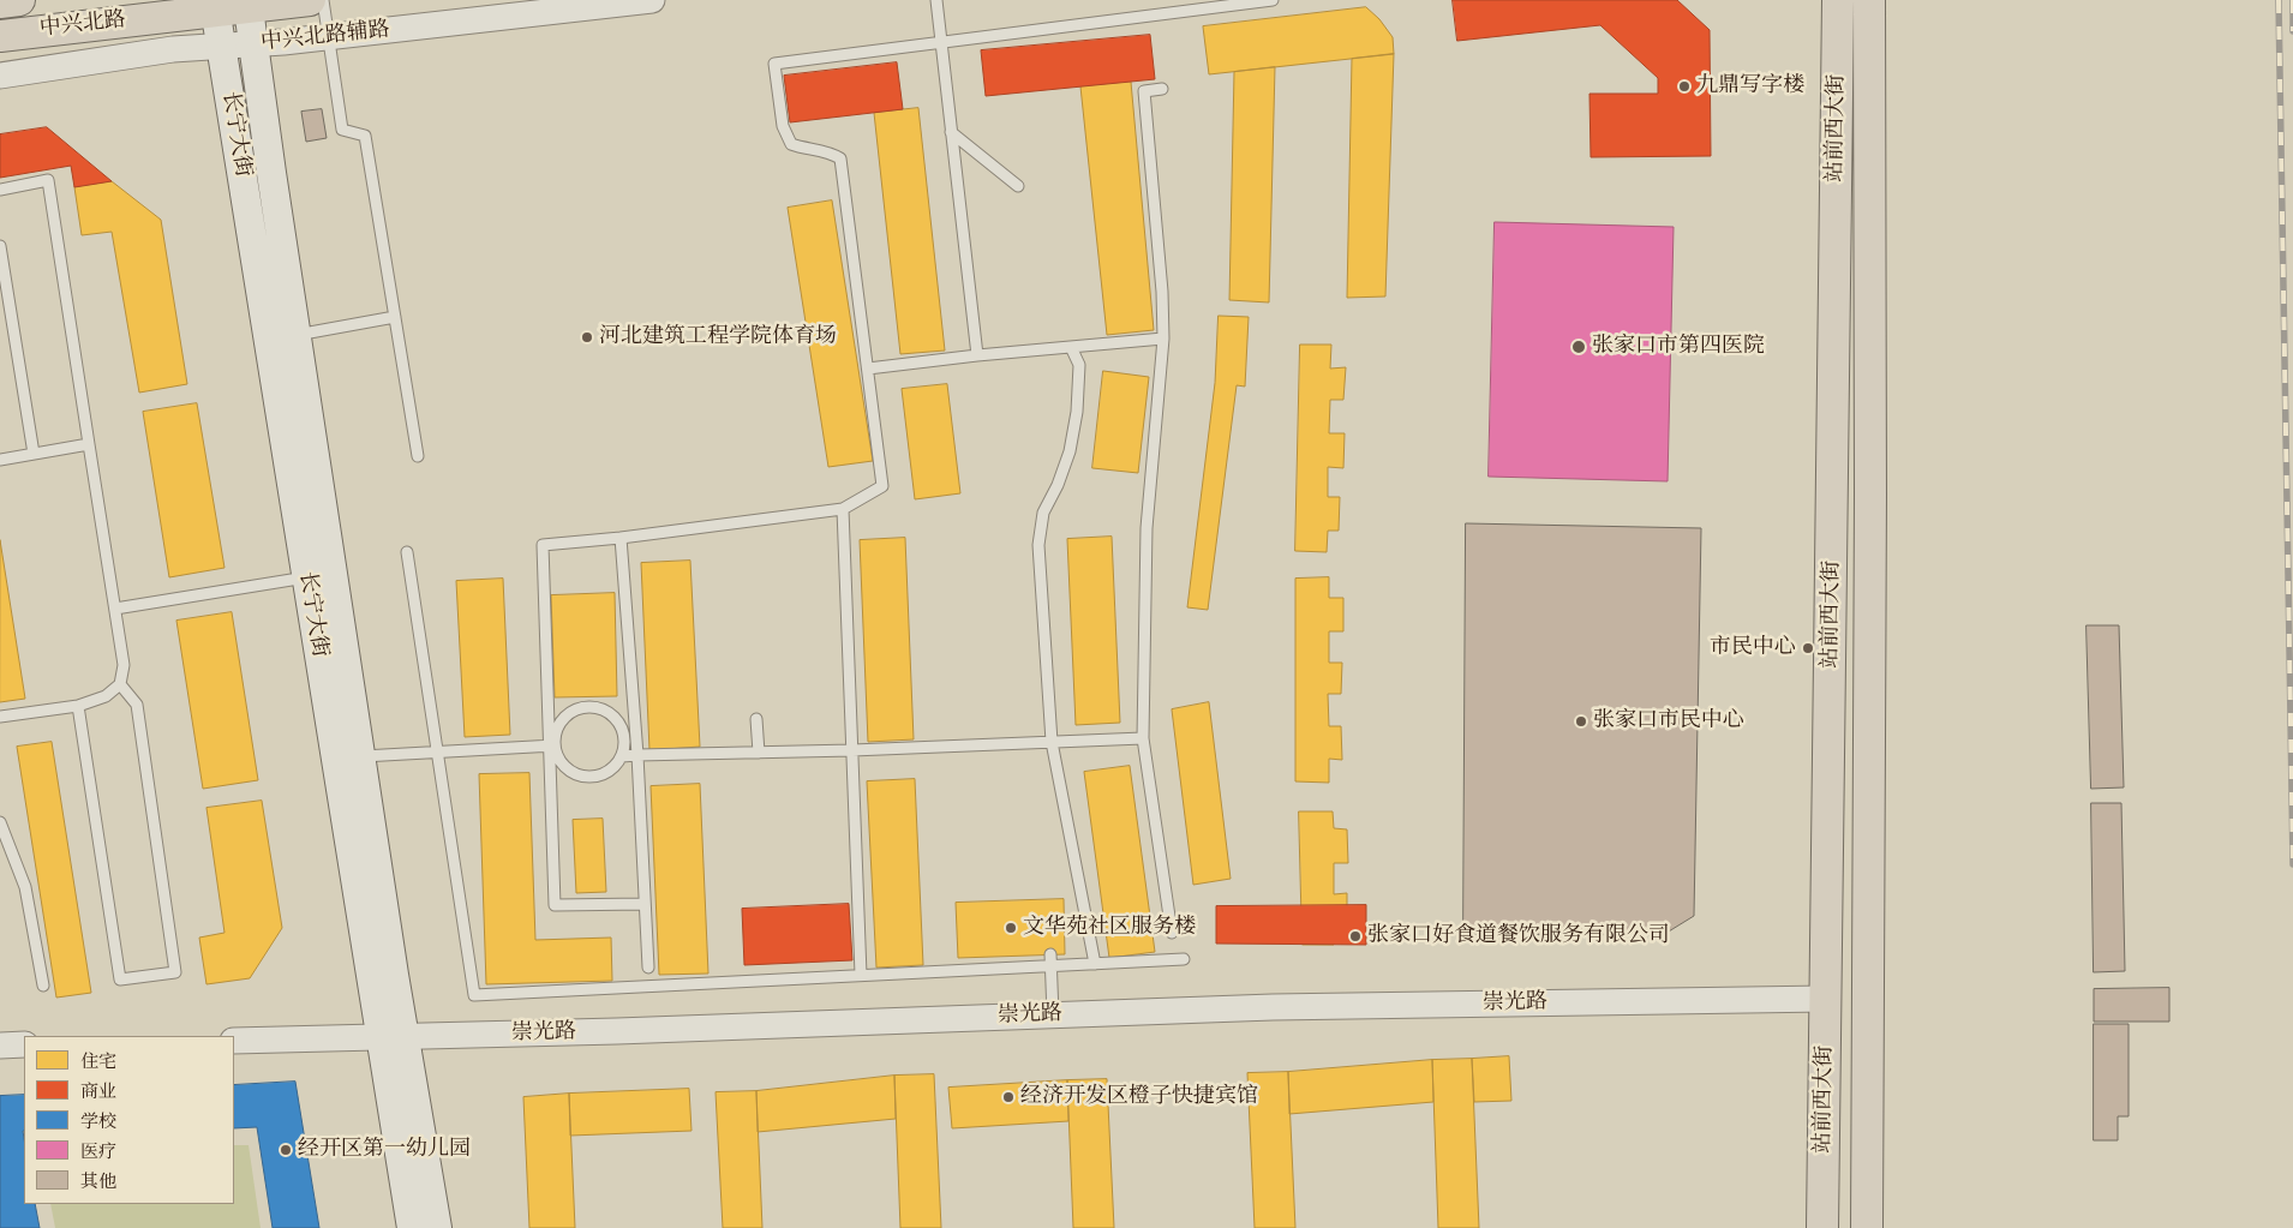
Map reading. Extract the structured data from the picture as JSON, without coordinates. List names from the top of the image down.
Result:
{
  "streets": {
    "main road": ["中兴北路", "站前西大街", "长宁大街"],
    "street": ["中兴北路辅路", "崇光路"]
  },
  "crossings": [
    ["中兴北路", "长宁大街"],
    ["中兴北路辅路", "长宁大街"],
    ["站前西大街", "崇光路"],
    ["长宁大街", "崇光路"]
  ],
  "places": [
    "九鼎写字楼",
    "河北建筑工程学院体育场",
    "张家口市第四医院",
    "市民中心",
    "张家口市民中心",
    "文华苑社区服务楼",
    "张家口好食道餐饮服务有限公司",
    "经济开发区橙子快捷宾馆",
    "经开区第一幼儿园"
  ],
  "legend": [
    "住宅",
    "商业",
    "学校",
    "医疗",
    "其他"
  ]
}
